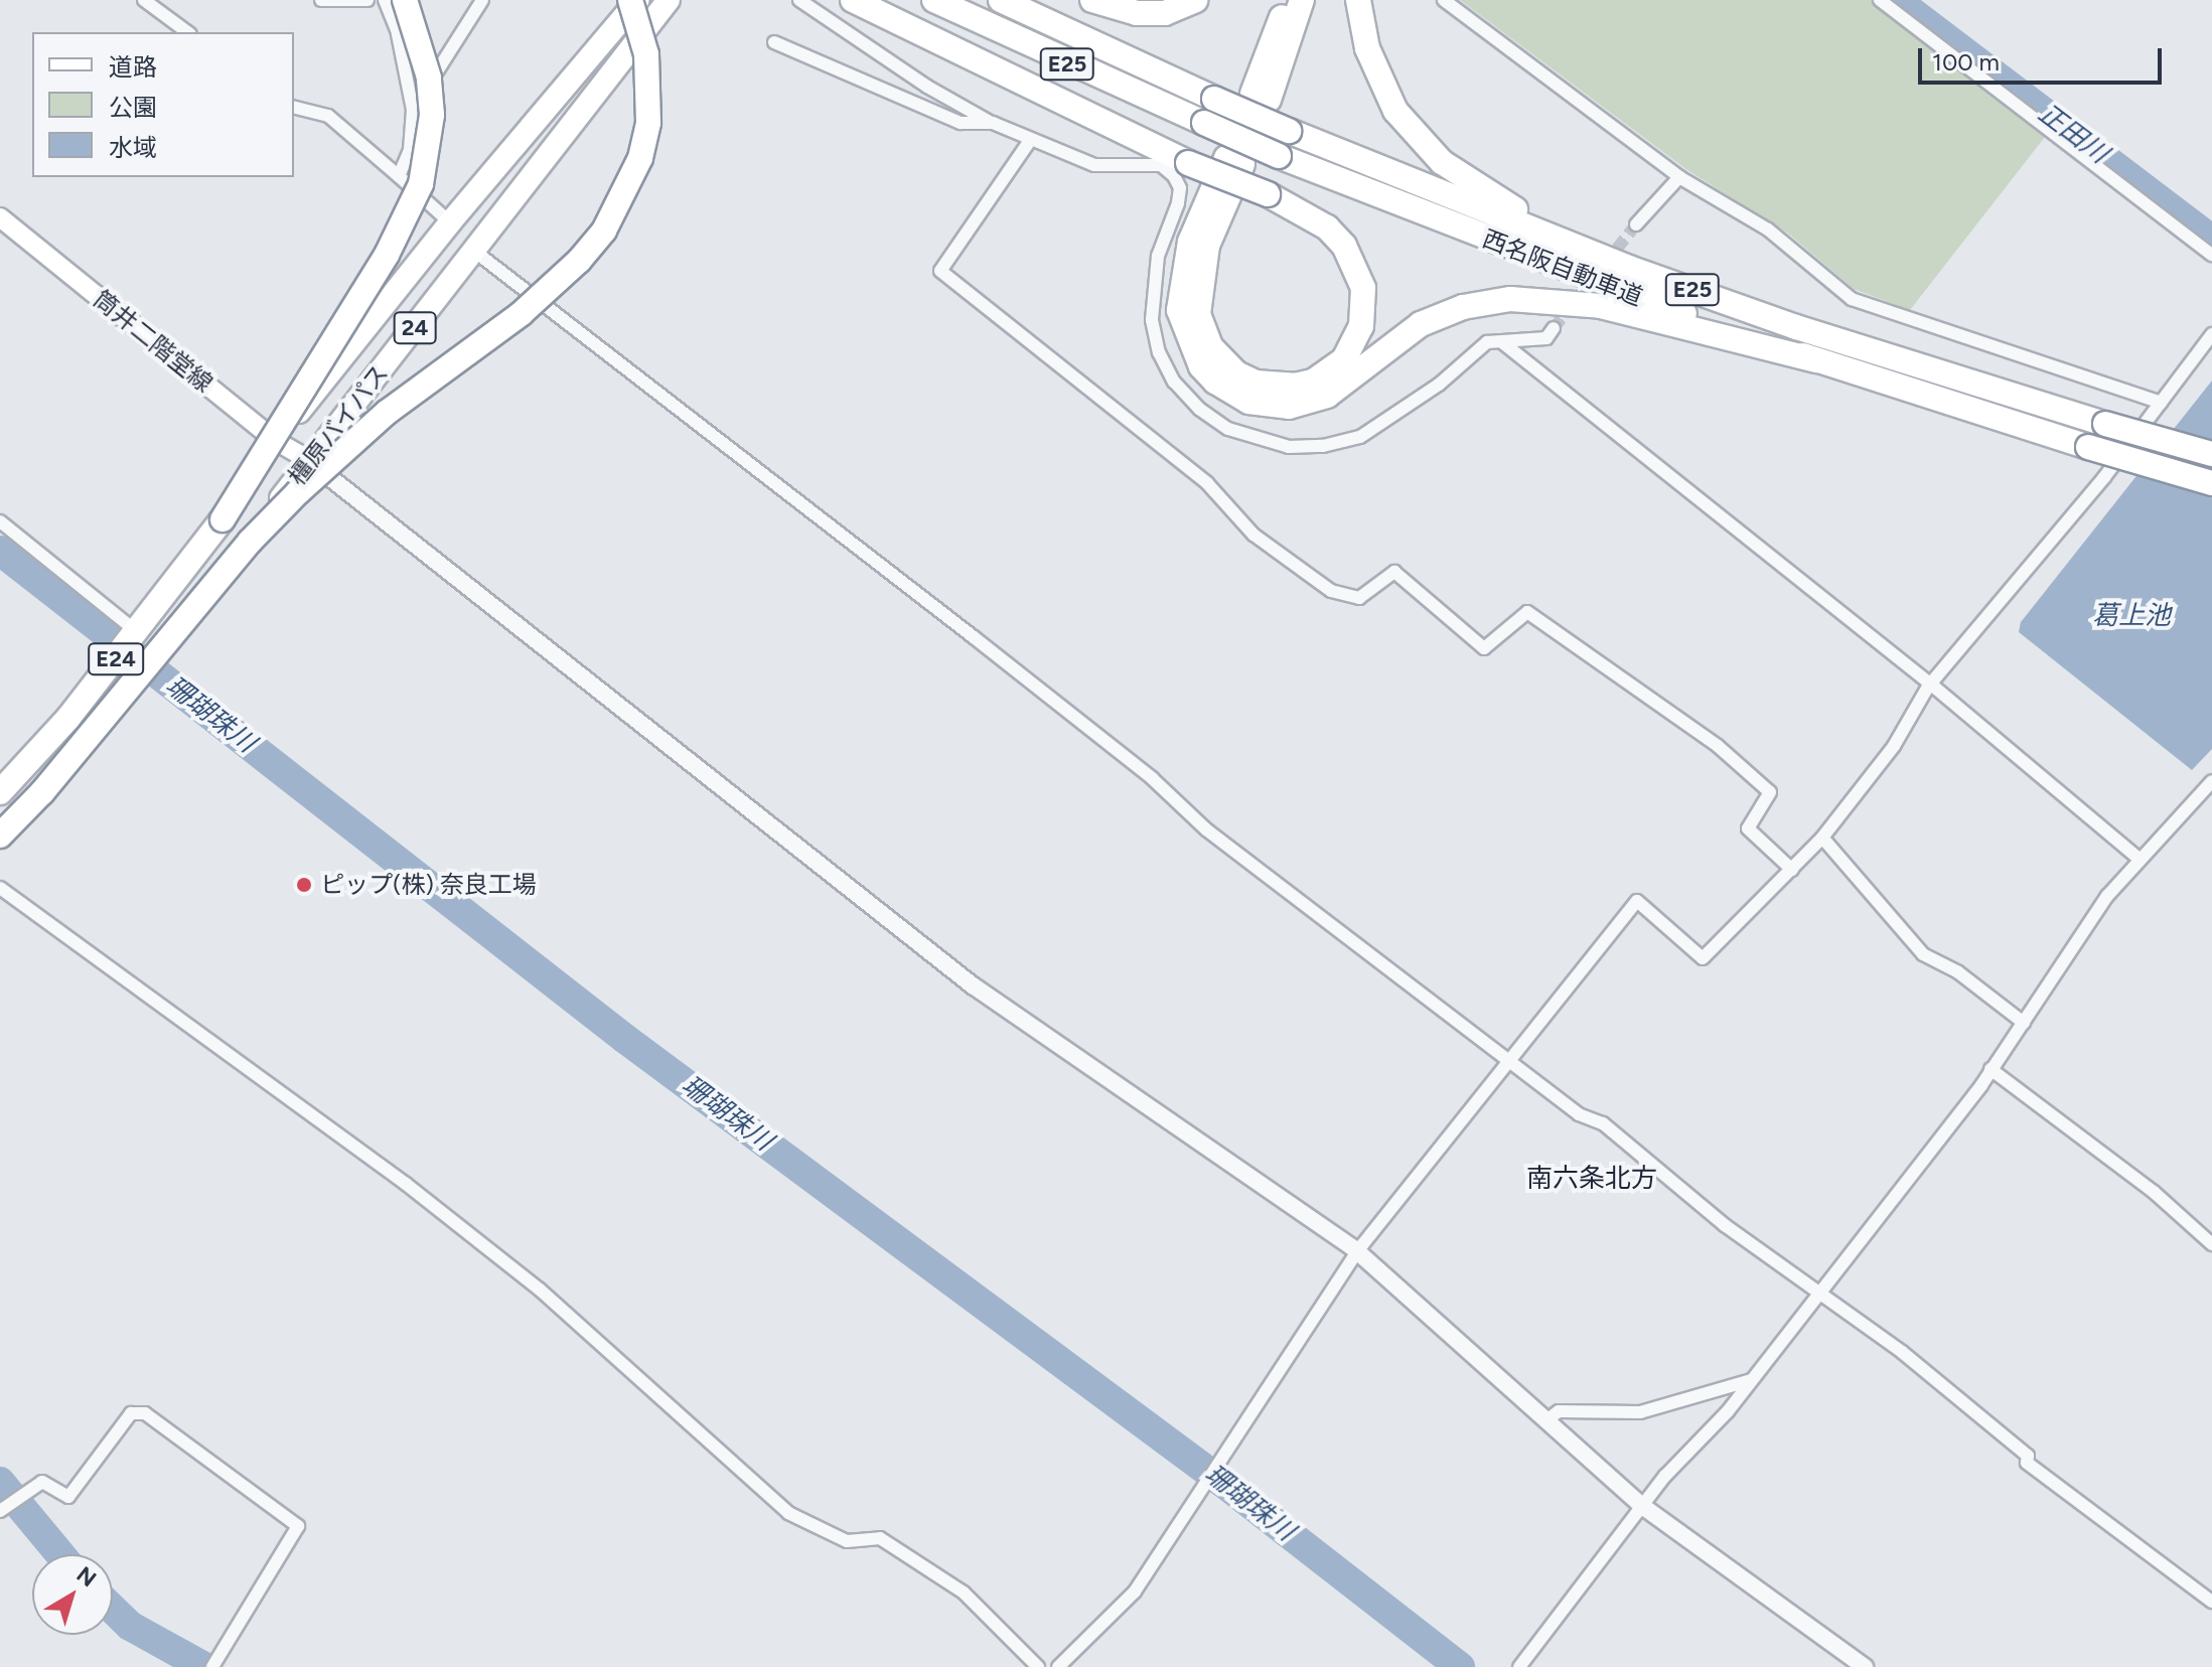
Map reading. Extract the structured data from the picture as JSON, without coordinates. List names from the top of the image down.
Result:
{
  "streets": {
    "highway": [
      "E25",
      "西名阪自動車道",
      "24",
      "橿原バイパス",
      "E24"
    ],
    "main road": ["筒井二階堂線"]
  },
  "crossings": [
    ["24", "E24"],
    ["筒井二階堂線", "橿原バイパス"],
    ["橿原バイパス", "E24"]
  ],
  "districts": ["南六条北方"],
  "water": ["正田川", "葛上池", "珊瑚珠川"],
  "places": ["ピップ(株) 奈良工場"],
  "legend": ["道路", "公園", "水域"],
  "scale_bar": "100 m",
  "north": "top right"
}
